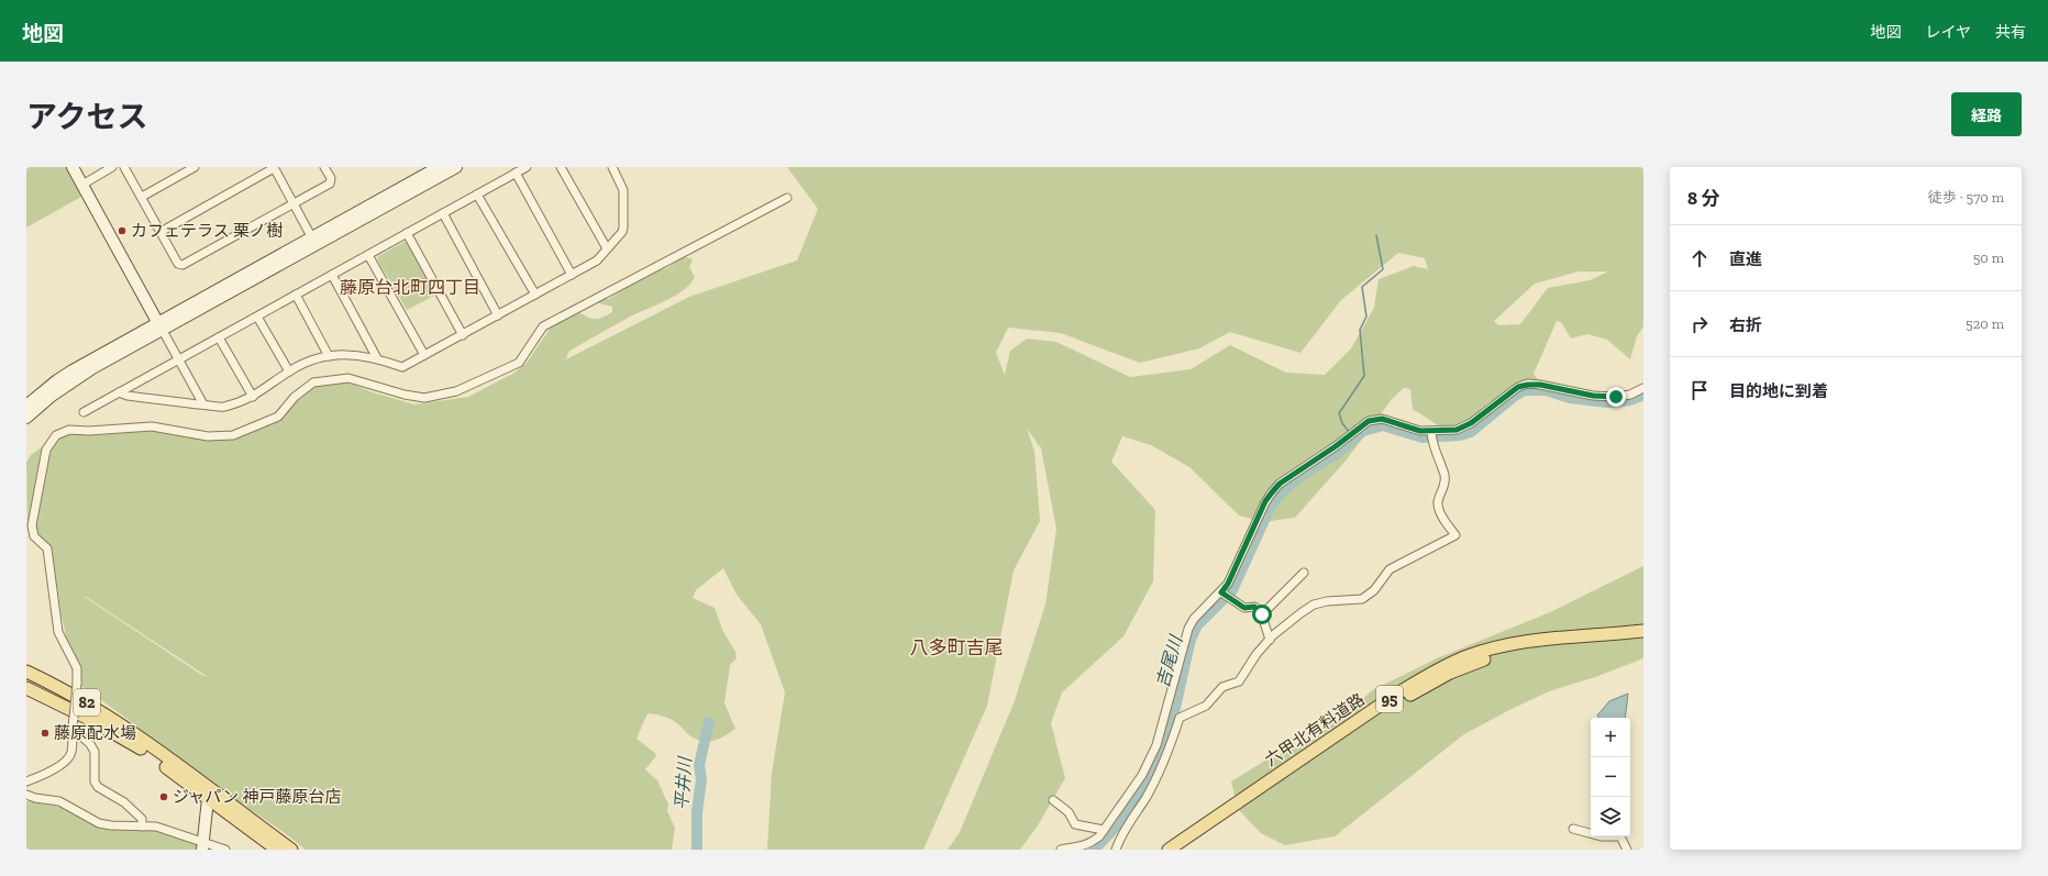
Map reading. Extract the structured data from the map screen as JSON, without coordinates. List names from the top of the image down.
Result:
{
  "streets": {
    "main road": ["95", "82", "六甲北有料道路"]
  },
  "districts": ["藤原台北町四丁目", "八多町吉尾"],
  "water": ["吉尾川", "平井川"],
  "places": ["カフェテラス 栗ノ樹", "藤原配水場", "ジャパン 神戸藤原台店"],
  "page": {
    "header": "地図",
    "nav": ["地図", "レイヤ", "共有"],
    "title": "アクセス",
    "buttons": "経路",
    "heading": ["8 分", "徒歩 · 570 m"],
    "list": [
      ["直進", "50 m"],
      ["右折", "520 m"],
      "目的地に到着"
    ],
    "map_buttons": ["+", "−"]
  }
}
